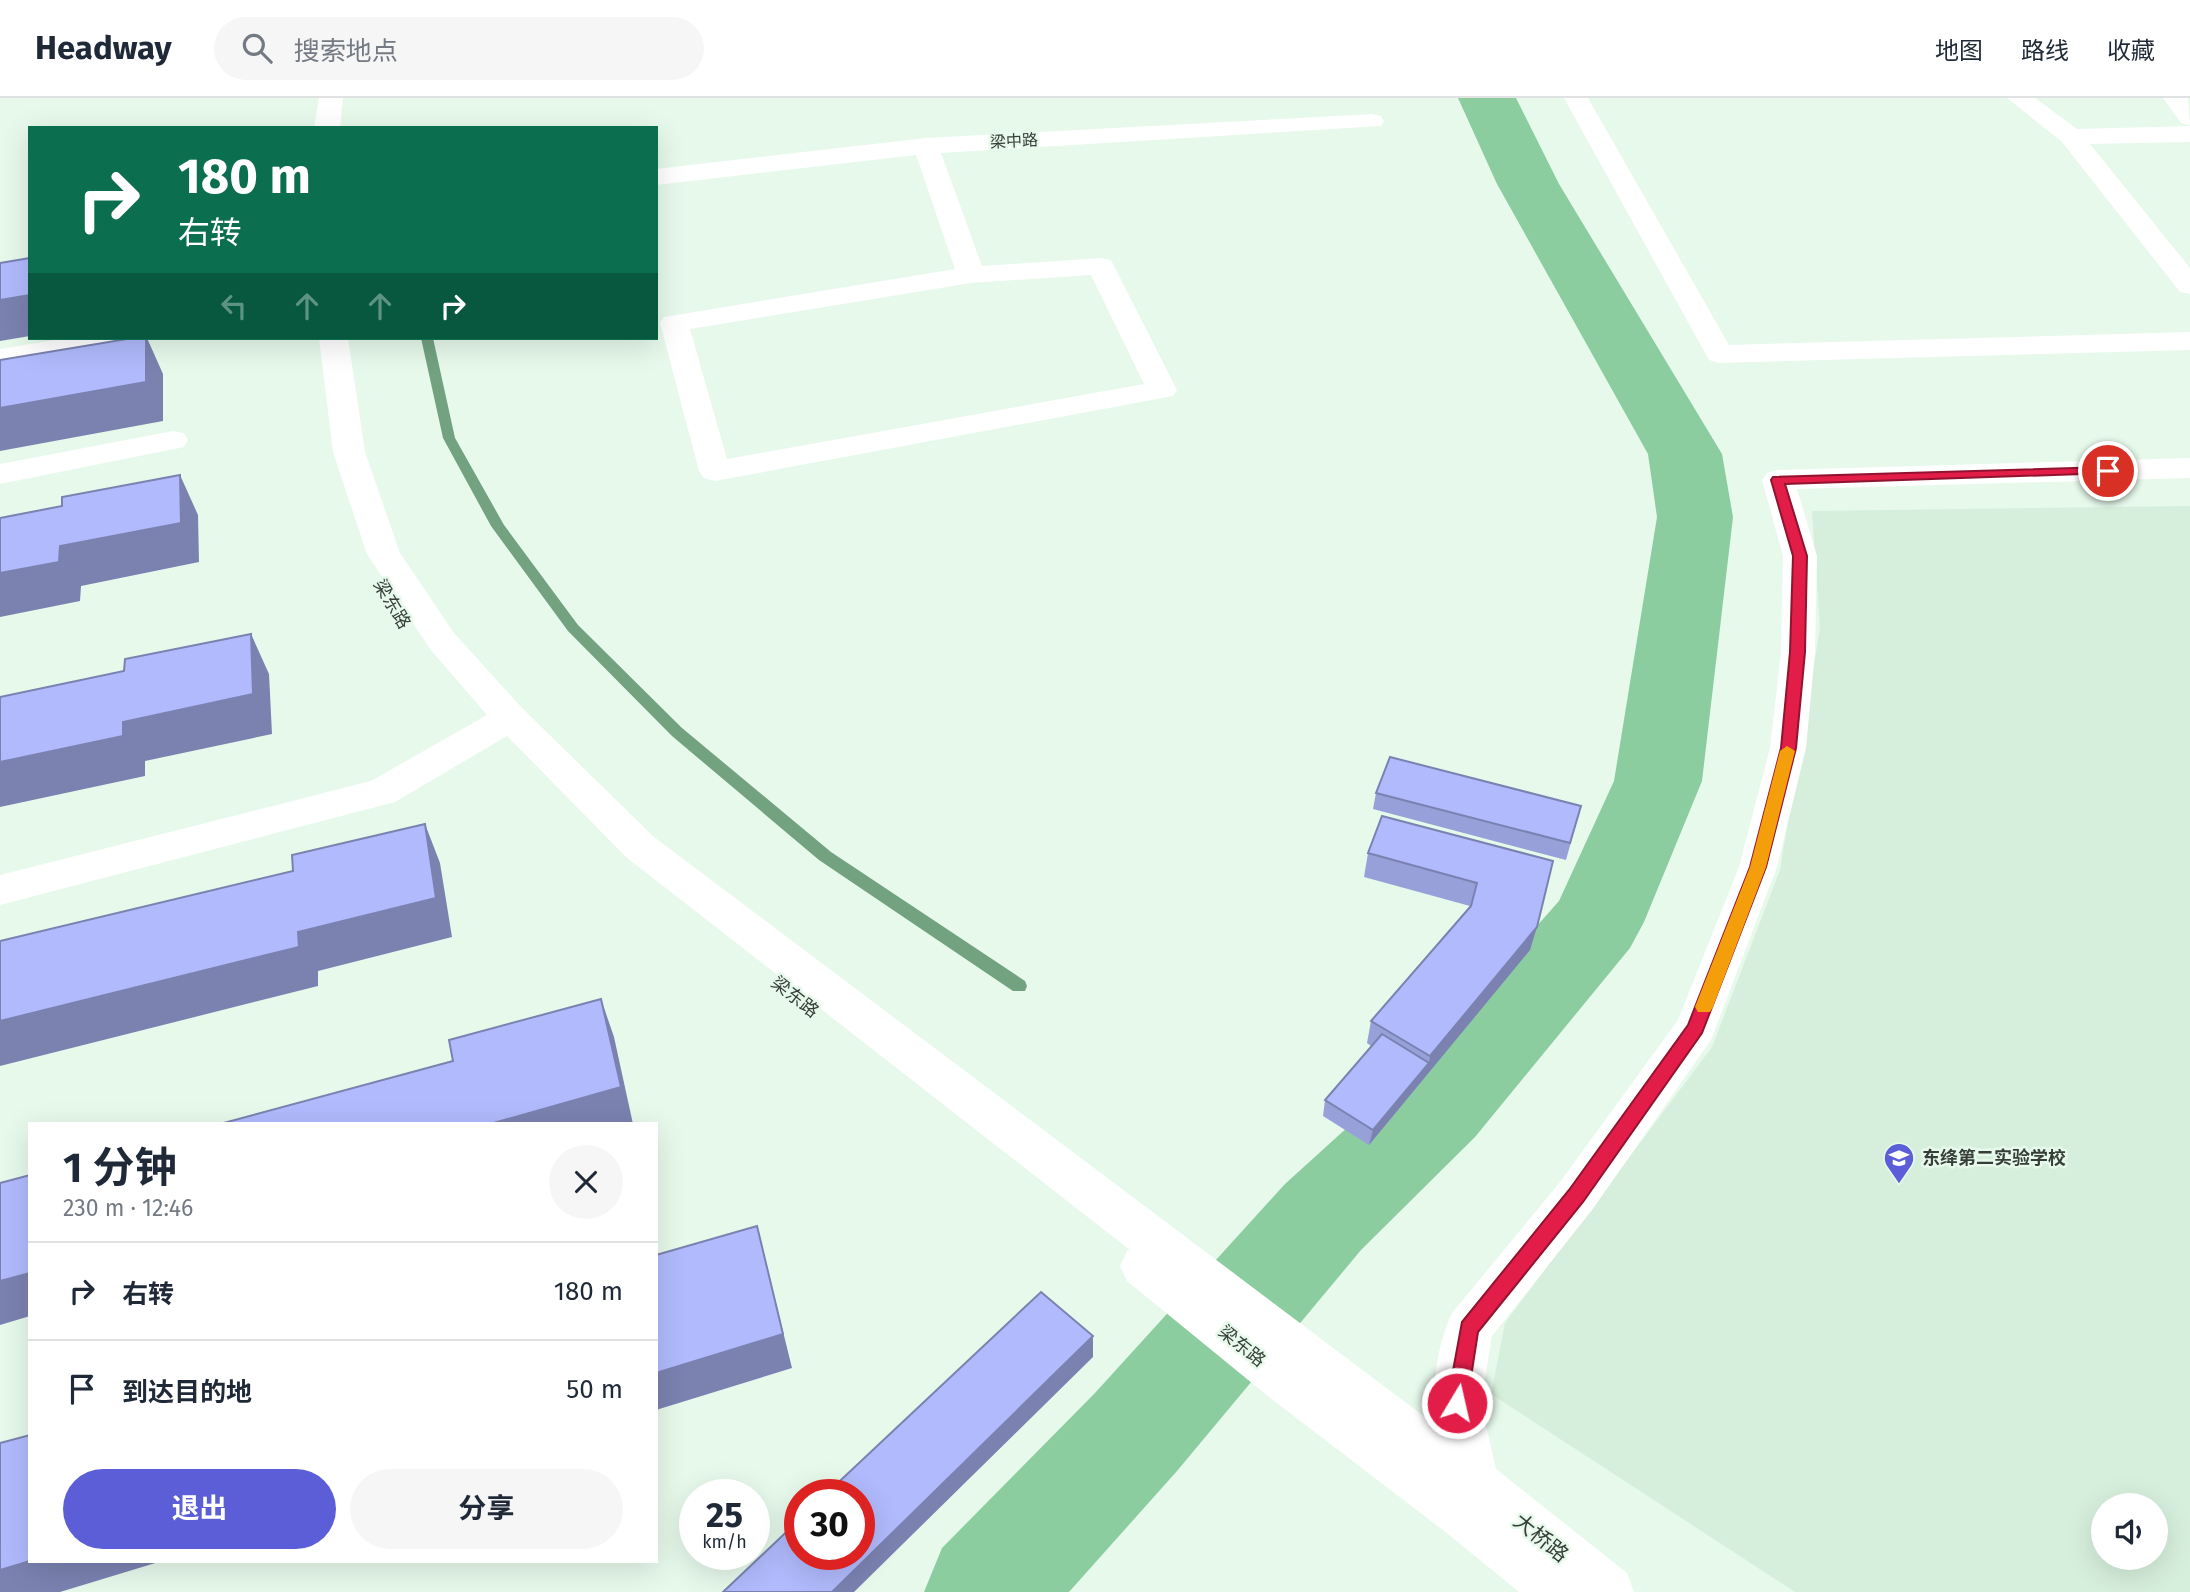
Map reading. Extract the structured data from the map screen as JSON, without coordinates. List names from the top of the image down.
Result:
{
  "streets": {
    "street": ["梁中路", "梁东路", "大桥路"]
  },
  "crossings": [
    ["梁东路", "大桥路"]
  ],
  "places": {
    "school or university": ["东绛第二实验学校"]
  },
  "page": {
    "header": "Headway",
    "search": "搜索地点",
    "nav": ["地图", "路线", "收藏"],
    "turn": ["180 m", "右转"],
    "heading": ["1 分钟", "230 m · 12:46"],
    "list": [
      {
        "name": "右转",
        "value": "180 m"
      },
      {
        "name": "到达目的地",
        "value": "50 m"
      }
    ],
    "buttons": ["退出", "分享"],
    "speed": "25 km/h",
    "limit": "30"
  }
}
